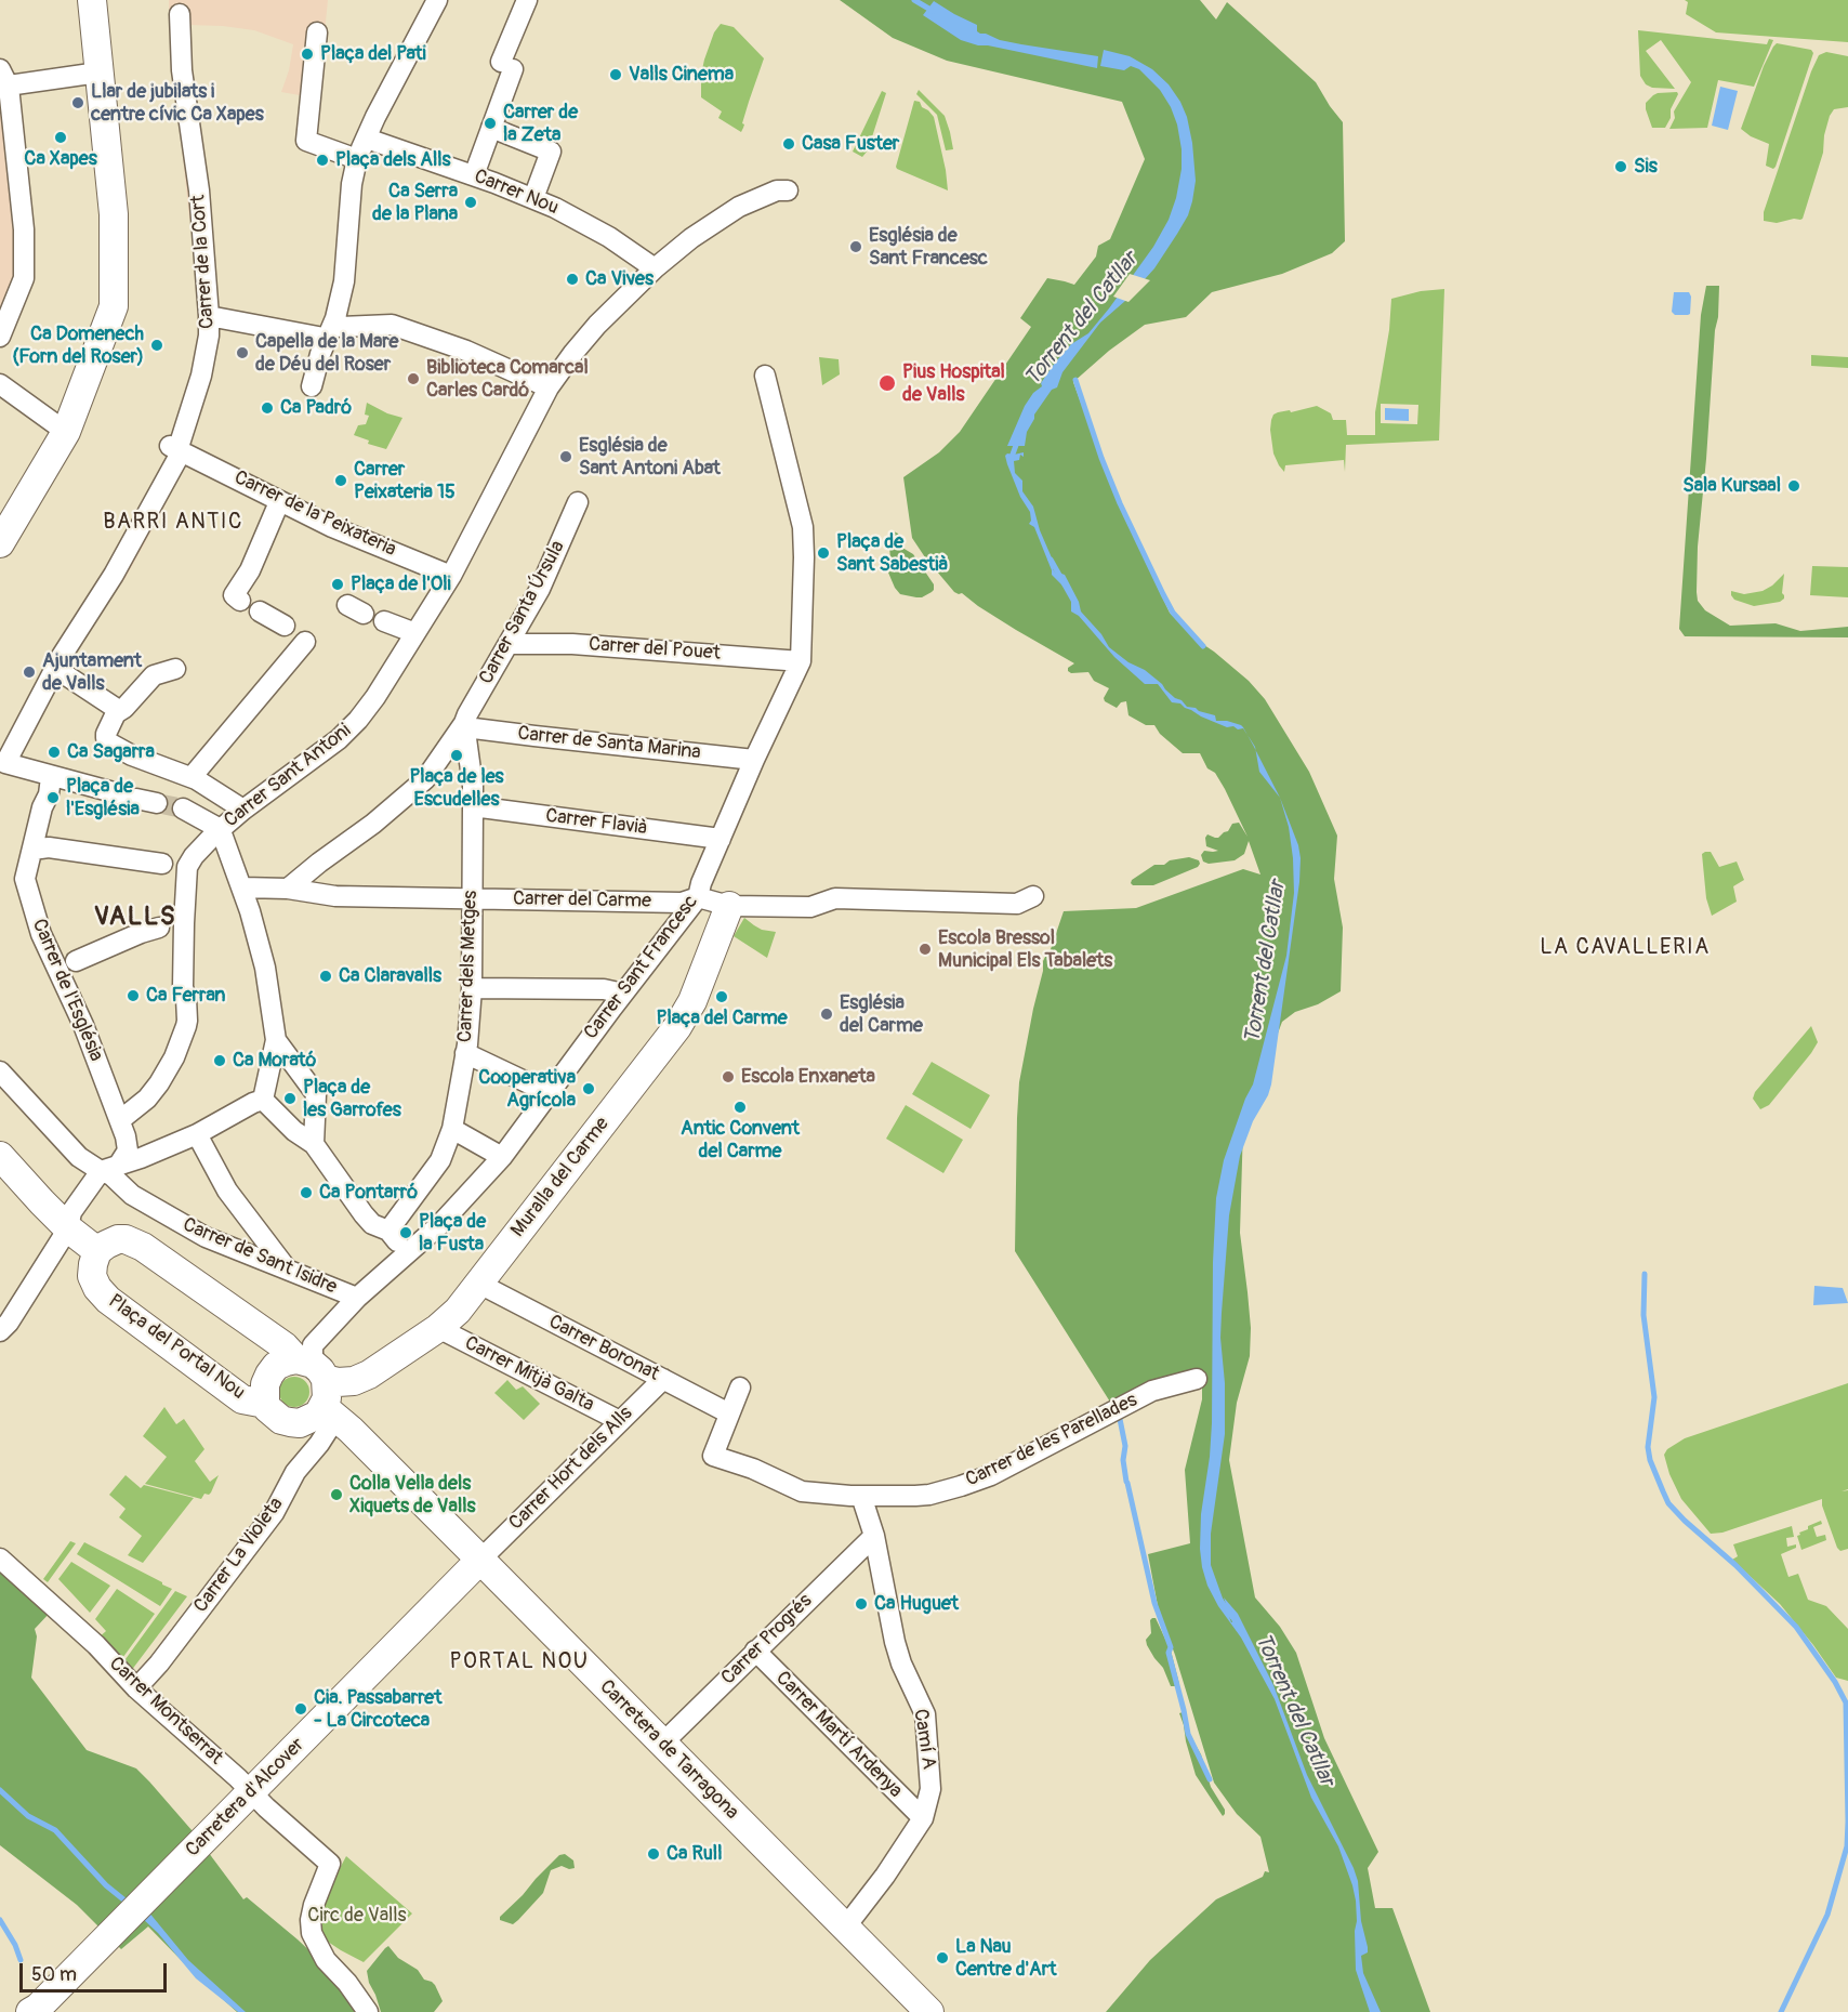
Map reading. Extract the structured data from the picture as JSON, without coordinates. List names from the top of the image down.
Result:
{
  "streets": {
    "main road": [
      "Muralla del Carme",
      "Plaça del Portal Nou",
      "Carretera de Tarragona",
      "Carretera d'Alcover"
    ],
    "street": [
      "Carrer Nou",
      "Carrer de la Cort",
      "Carrer de la Peixateria",
      "Carrer Santa Úrsula",
      "Carrer del Pouet",
      "Carrer de Santa Marina",
      "Carrer Sant Antoni",
      "Carrer Flavià",
      "Carrer del Carme",
      "Carrer dels Metges",
      "Carrer Sant Francesc",
      "Carrer de l'Església",
      "Carrer de Sant Isidre",
      "Carrer Boronat",
      "Carrer Mitjà Galta",
      "Carrer de les Parellades",
      "Carrer Hort dels Alls",
      "Carrer La Violeta",
      "Carrer Progrés",
      "Carrer Montserrat",
      "Carrer Martí Ardenya",
      "Camí A"
    ]
  },
  "crossings": [
    ["Carrer Nou", "Carrer Sant Antoni"],
    ["Carrer de la Cort", "Carrer de la Peixateria"],
    ["Carrer de la Peixateria", "Carrer Sant Antoni"],
    ["Carrer Santa Úrsula", "Carrer del Pouet"],
    ["Carrer Santa Úrsula", "Carrer de Santa Marina"],
    ["Carrer Santa Úrsula", "Carrer del Carme"],
    ["Carrer Santa Úrsula", "Carrer dels Metges"],
    ["Carrer del Pouet", "Carrer Sant Francesc"],
    ["Carrer de Santa Marina", "Carrer dels Metges"],
    ["Carrer de Santa Marina", "Carrer Sant Francesc"],
    ["Carrer Flavià", "Carrer dels Metges"],
    ["Carrer Flavià", "Carrer Sant Francesc"],
    ["Carrer del Carme", "Carrer dels Metges"],
    ["Carrer del Carme", "Carrer Sant Francesc"],
    ["Carrer del Carme", "Muralla del Carme"],
    ["Carrer Sant Francesc", "Muralla del Carme"],
    ["Carrer Sant Francesc", "Carrer de Sant Isidre"],
    ["Carrer Sant Francesc", "Plaça del Portal Nou"],
    ["Carrer Sant Francesc", "Carrer La Violeta"],
    ["Carrer Sant Francesc", "Carretera de Tarragona"],
    ["Muralla del Carme", "Plaça del Portal Nou"],
    ["Muralla del Carme", "Carrer Boronat"],
    ["Muralla del Carme", "Carrer Mitjà Galta"],
    ["Muralla del Carme", "Carrer La Violeta"],
    ["Muralla del Carme", "Carretera de Tarragona"],
    ["Plaça del Portal Nou", "Carrer La Violeta"],
    ["Plaça del Portal Nou", "Carretera de Tarragona"],
    ["Carrer Boronat", "Carrer de les Parellades"],
    ["Carrer Boronat", "Carrer Hort dels Alls"],
    ["Carrer Mitjà Galta", "Carrer Hort dels Alls"],
    ["Carrer de les Parellades", "Camí A"],
    ["Carrer Hort dels Alls", "Carretera de Tarragona"],
    ["Carrer Hort dels Alls", "Carretera d'Alcover"],
    ["Carrer La Violeta", "Carrer Montserrat"],
    ["Carrer La Violeta", "Carretera de Tarragona"],
    ["Carrer Progrés", "Carrer Martí Ardenya"],
    ["Carrer Progrés", "Camí A"],
    ["Carrer Progrés", "Carretera de Tarragona"],
    ["Carrer Montserrat", "Carretera d'Alcover"],
    ["Carrer Martí Ardenya", "Camí A"],
    ["Camí A", "Carretera de Tarragona"],
    ["Carretera de Tarragona", "Carretera d'Alcover"]
  ],
  "districts": [
    "BARRI ANTIC",
    "VALLS",
    "LA CAVALLERIA",
    "PORTAL NOU"
  ],
  "water": ["Torrent del Catllar"],
  "parks": ["Circ de Valls"],
  "places": [
    "Plaça del Pati",
    "Valls Cinema",
    "Llar de jubilats i centre cívic Ca Xapes",
    "Carrer de la Zeta",
    "Ca Xapes",
    "Casa Fuster",
    "Plaça dels Alls",
    "Sis",
    "Ca Serra de la Plana",
    "Església de Sant Francesc",
    "Ca Vives",
    "Ca Domenech (Forn del Roser)",
    "Capella de la Mare de Déu del Roser",
    "Biblioteca Comarcal Carles Cardó",
    "Pius Hospital de Valls",
    "Ca Padró",
    "Església de Sant Antoni Abat",
    "Carrer Peixateria 15",
    "Sala Kursaal",
    "Plaça de Sant Sabestià",
    "Plaça de l'Oli",
    "Ajuntament de Valls",
    "Ca Sagarra",
    "Plaça de les Escudelles",
    "Plaça de l'Església",
    "Escola Bressol Municipal Els Tabalets",
    "Ca Claravalls",
    "Ca Ferran",
    "Plaça del Carme",
    "Església del Carme",
    "Ca Morató",
    "Escola Enxaneta",
    "Cooperativa Agrícola",
    "Plaça de les Garrofes",
    "Antic Convent del Carme",
    "Ca Pontarró",
    "Plaça de la Fusta",
    "Colla Vella dels Xiquets de Valls",
    "Ca Huguet",
    "Cia. Passabarret - La Circoteca",
    "Ca Rull",
    "La Nau Centre d'Art"
  ],
  "scale_bar": "50 m"
}
